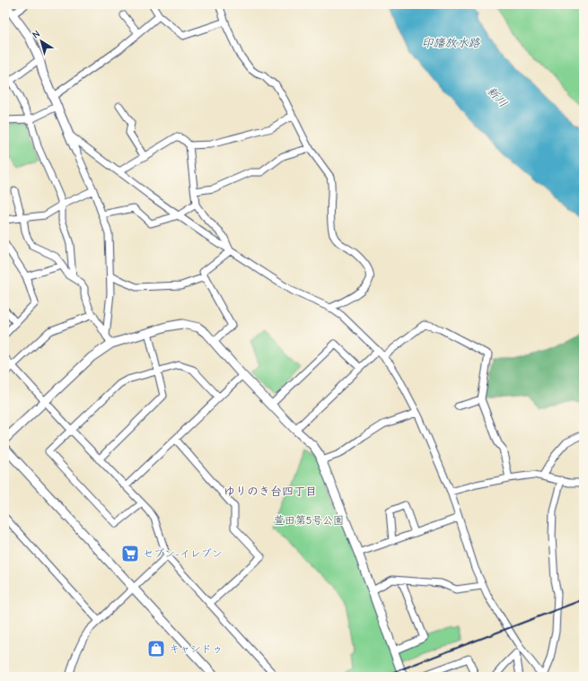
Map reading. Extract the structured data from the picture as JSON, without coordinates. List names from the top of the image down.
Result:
{
  "districts": ["ゆりのき台四丁目"],
  "water": ["印旛放水路", "新川"],
  "parks": ["萱田第5号公園"],
  "places": {
    "supermarket": ["セブン-イレブン"],
    "shop": ["キャンドゥ"]
  },
  "north": "top left"
}
